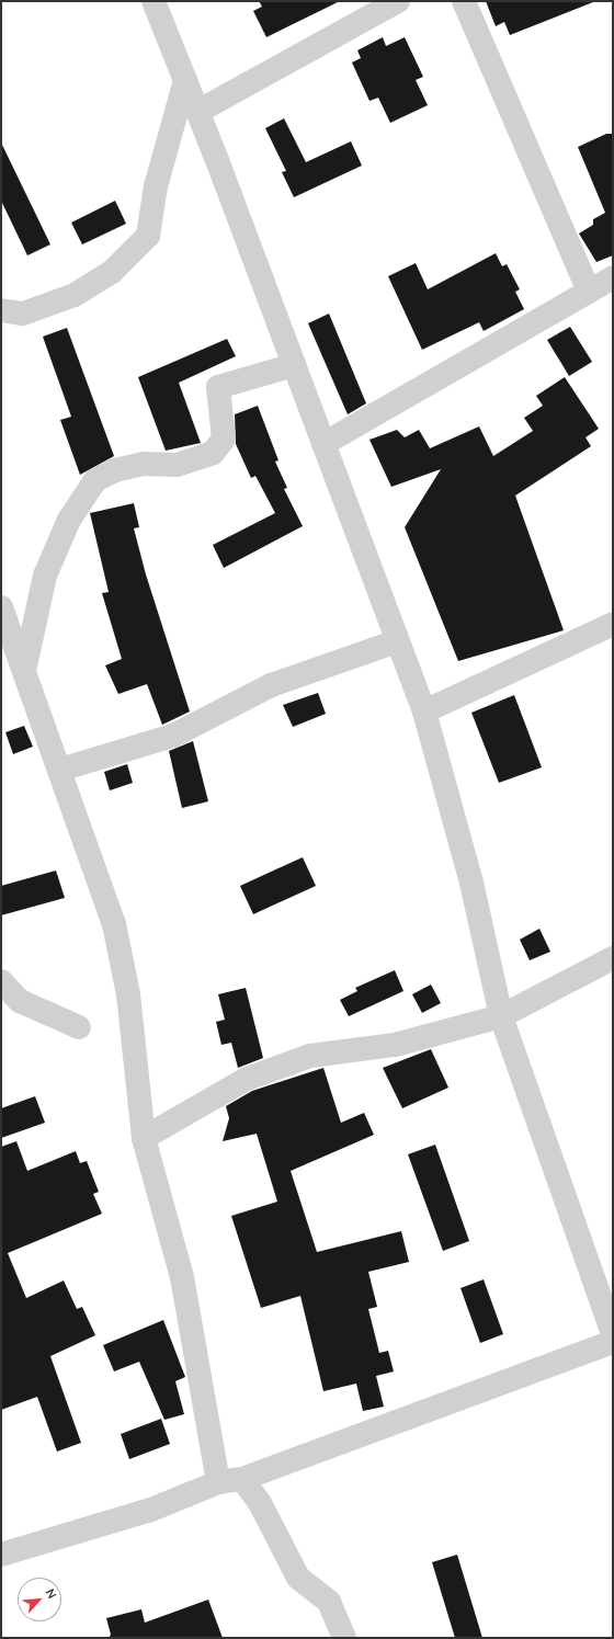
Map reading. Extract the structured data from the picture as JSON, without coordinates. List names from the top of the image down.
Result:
{
  "north": "top right"
}
